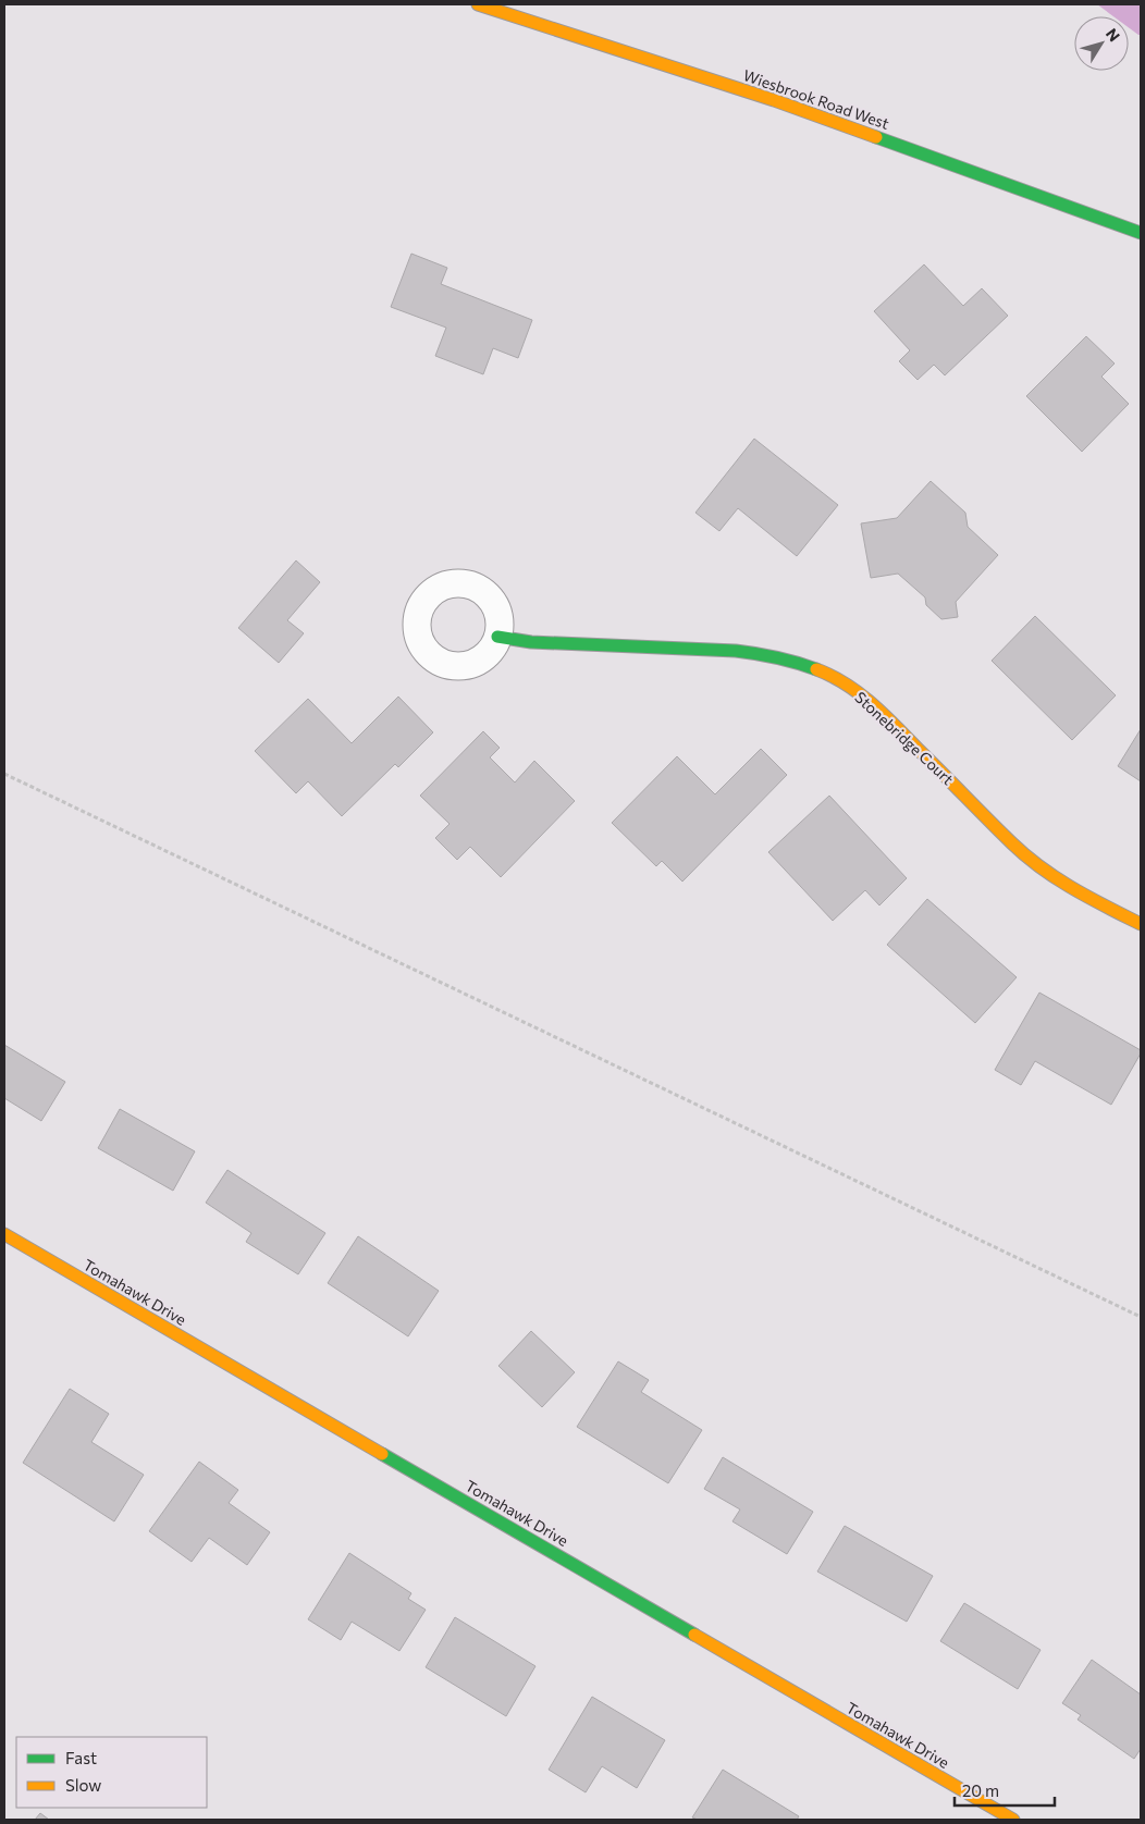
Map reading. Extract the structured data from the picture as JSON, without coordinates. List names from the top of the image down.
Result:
{
  "streets": {
    "street": ["Wiesbrook Road West", "Stonebridge Court", "Tomahawk Drive"]
  },
  "legend": ["Fast", "Slow"],
  "scale_bar": "20 m",
  "north": "top right"
}
